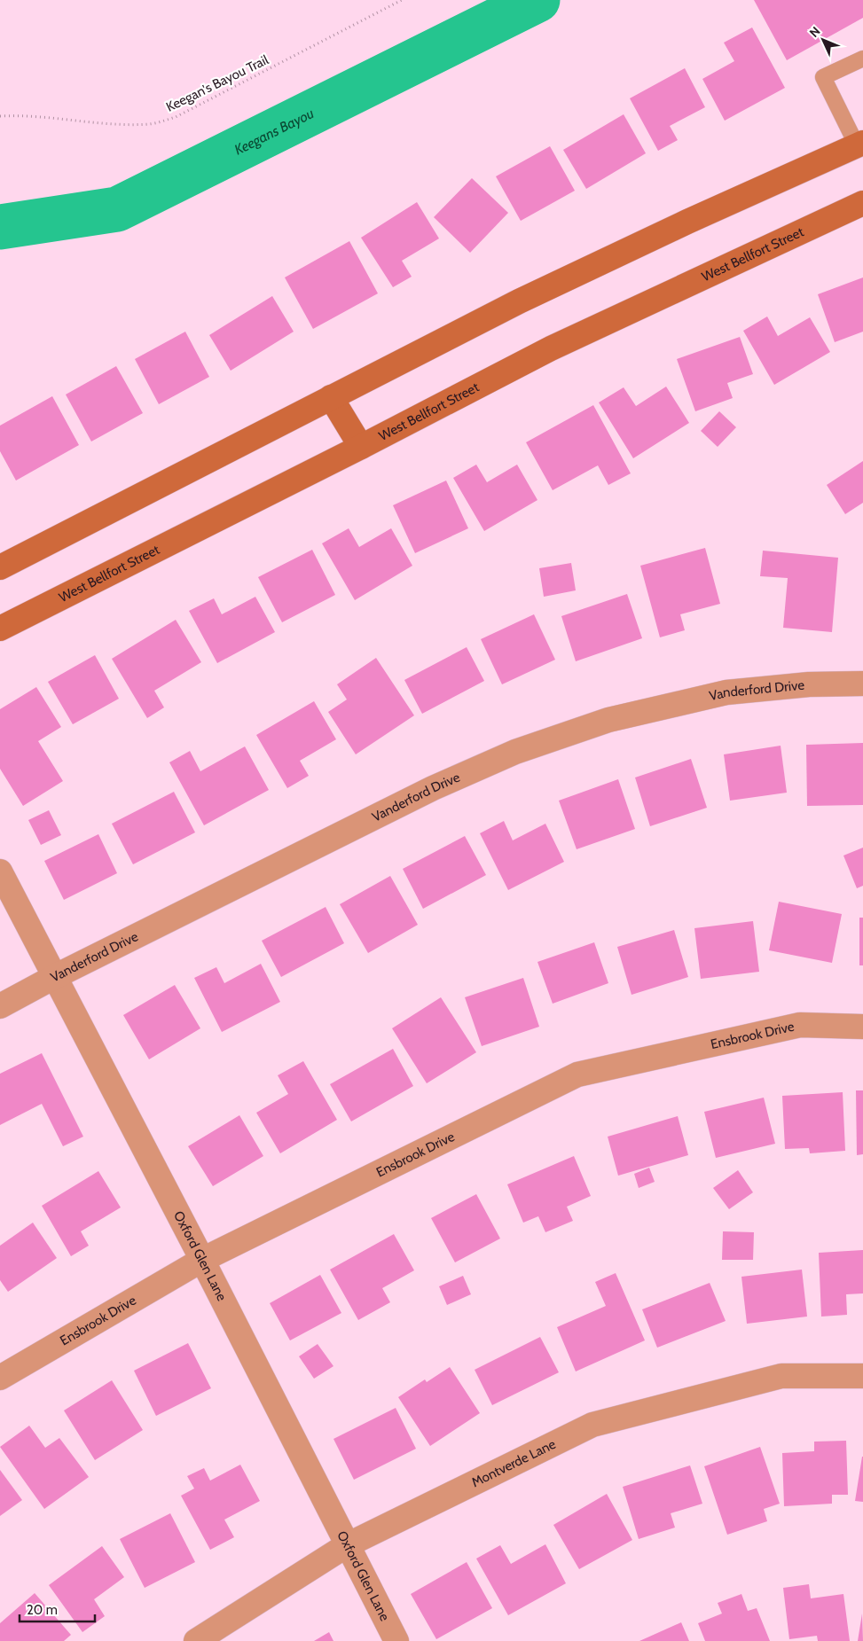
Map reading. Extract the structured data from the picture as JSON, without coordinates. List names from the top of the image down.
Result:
{
  "streets": {
    "main road": ["West Bellfort Street"],
    "street": [
      "Vanderford Drive",
      "Ensbrook Drive",
      "Oxford Glen Lane",
      "Montverde Lane"
    ],
    "path": ["Keegan's Bayou Trail"]
  },
  "crossings": [
    ["Vanderford Drive", "Oxford Glen Lane"],
    ["Ensbrook Drive", "Oxford Glen Lane"],
    ["Oxford Glen Lane", "Montverde Lane"]
  ],
  "water": ["Keegans Bayou"],
  "scale_bar": "20 m",
  "north": "top left"
}
